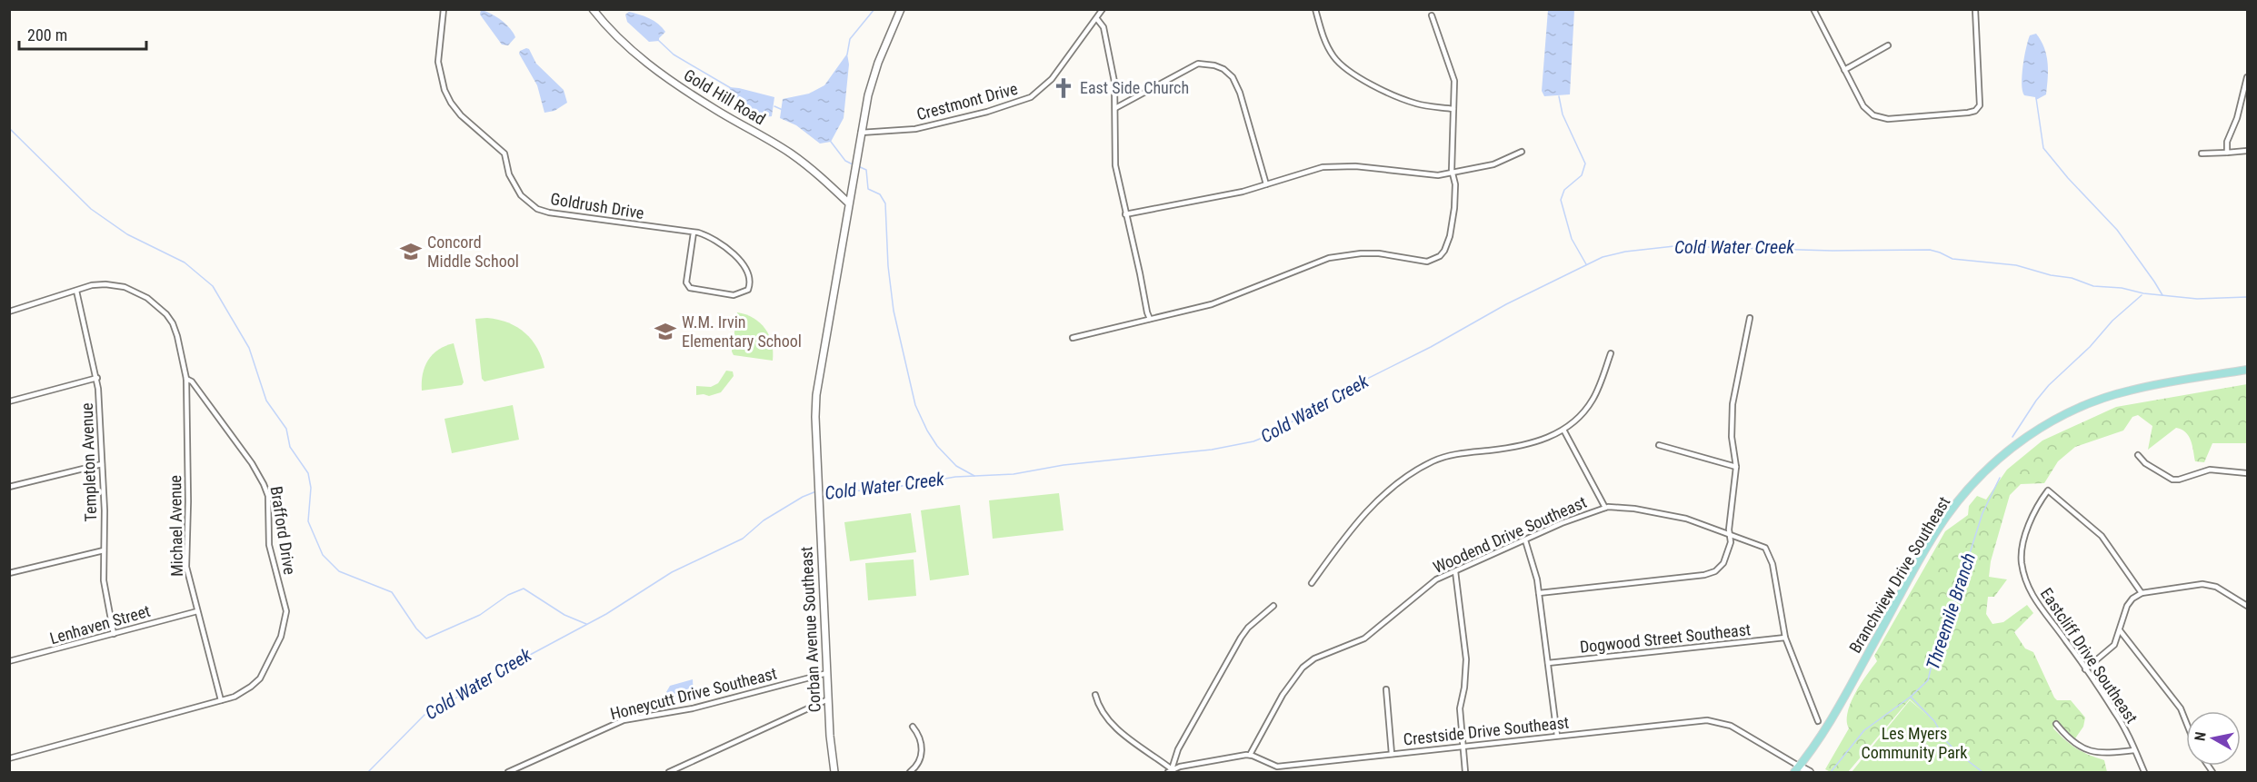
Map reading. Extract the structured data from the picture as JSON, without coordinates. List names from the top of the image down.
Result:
{
  "streets": {
    "main road": ["Gold Hill Road", "Branchview Drive Southeast", "Corban Avenue Southeast"],
    "street": [
      "Crestmont Drive",
      "Goldrush Drive",
      "Templeton Avenue",
      "Michael Avenue",
      "Brafford Drive",
      "Woodend Drive Southeast",
      "Lenhaven Street",
      "Dogwood Street Southeast",
      "Eastcliff Drive Southeast",
      "Honeycutt Drive Southeast",
      "Crestside Drive Southeast"
    ]
  },
  "crossings": [
    ["Gold Hill Road", "Corban Avenue Southeast"],
    ["Crestmont Drive", "Corban Avenue Southeast"],
    ["Templeton Avenue", "Lenhaven Street"],
    ["Michael Avenue", "Brafford Drive"],
    ["Michael Avenue", "Lenhaven Street"],
    ["Woodend Drive Southeast", "Dogwood Street Southeast"],
    ["Woodend Drive Southeast", "Crestside Drive Southeast"],
    ["Branchview Drive Southeast", "Crestside Drive Southeast"],
    ["Corban Avenue Southeast", "Honeycutt Drive Southeast"]
  ],
  "water": ["Cold Water Creek", "Threemile Branch"],
  "parks": ["Les Myers Community Park"],
  "places": {
    "church": ["East Side Church"],
    "school or university": ["Concord Middle School", "W.M. Irvin Elementary School"]
  },
  "scale_bar": "200 m",
  "north": "left"
}
